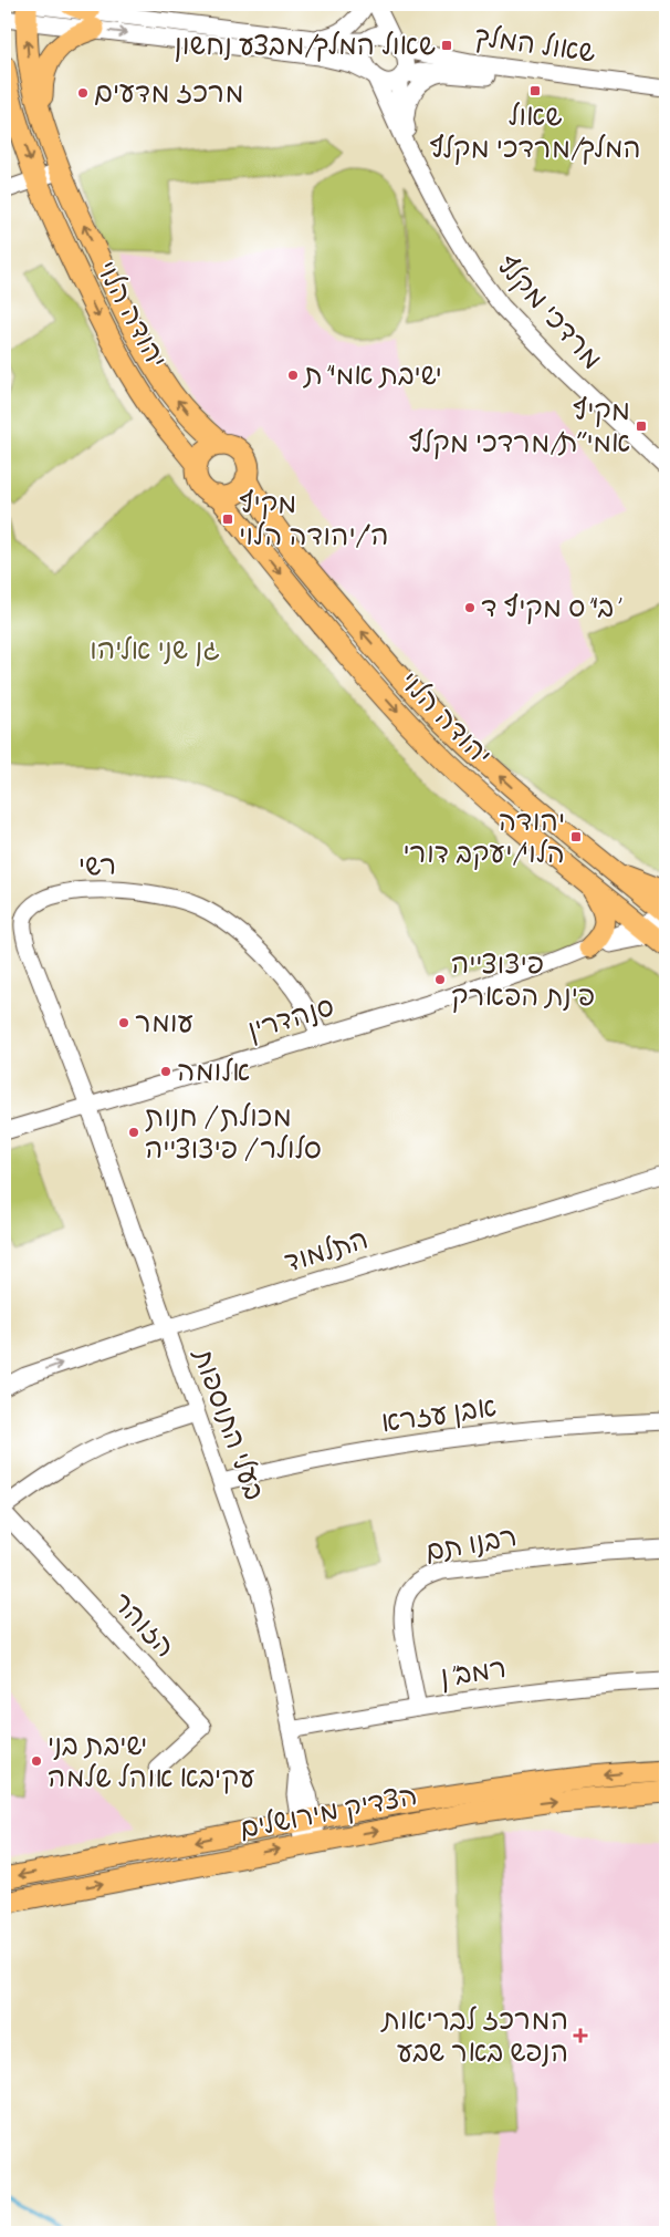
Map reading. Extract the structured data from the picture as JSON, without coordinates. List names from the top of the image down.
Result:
{
  "streets": {
    "main road": ["יהודה הלוי", "הצדיק מירושלים"],
    "street": [
      "שאול המלך",
      "מרדכי מקלף",
      "רשי",
      "סנהדרין",
      "התלמוד",
      "אבן עזרא",
      "בעלי התוספות",
      "רבנו תם",
      "הזוהר",
      "רמב\"ן"
    ]
  },
  "crossings": [
    ["שאול המלך", "מרדכי מקלף"],
    ["יהודה הלוי", "סנהדרין"],
    ["רשי", "סנהדרין"],
    ["רשי", "בעלי התוספות"],
    ["סנהדרין", "בעלי התוספות"],
    ["התלמוד", "בעלי התוספות"],
    ["אבן עזרא", "בעלי התוספות"],
    ["בעלי התוספות", "רמב\"ן"],
    ["בעלי התוספות", "הצדיק מירושלים"],
    ["רבנו תם", "רמב\"ן"]
  ],
  "parks": ["גן שני אליהו"],
  "places": {
    "transit": [
      "שאול המלך/מבצע נחשון",
      "שאול המלך/מרדכי מקלף",
      "מקיף אמי״ת/מרדכי מקלף",
      "מקיף ה׳/יהודה הלוי",
      "יהודה הלוי/יעקב דורי"
    ],
    "other": [
      "מרכז מדעים",
      "ישיבת אמי\"ת",
      "בי\"ס מקיף ד'",
      "פיצוצייה פינת הפארק",
      "עומר",
      "אלומה",
      "מכולת / חנות סלולר / פיצוצייה",
      "ישיבת בני עקיבא אוהל שלמה"
    ],
    "health": ["המרכז לבריאות הנפש באר שבע"]
  }
}
